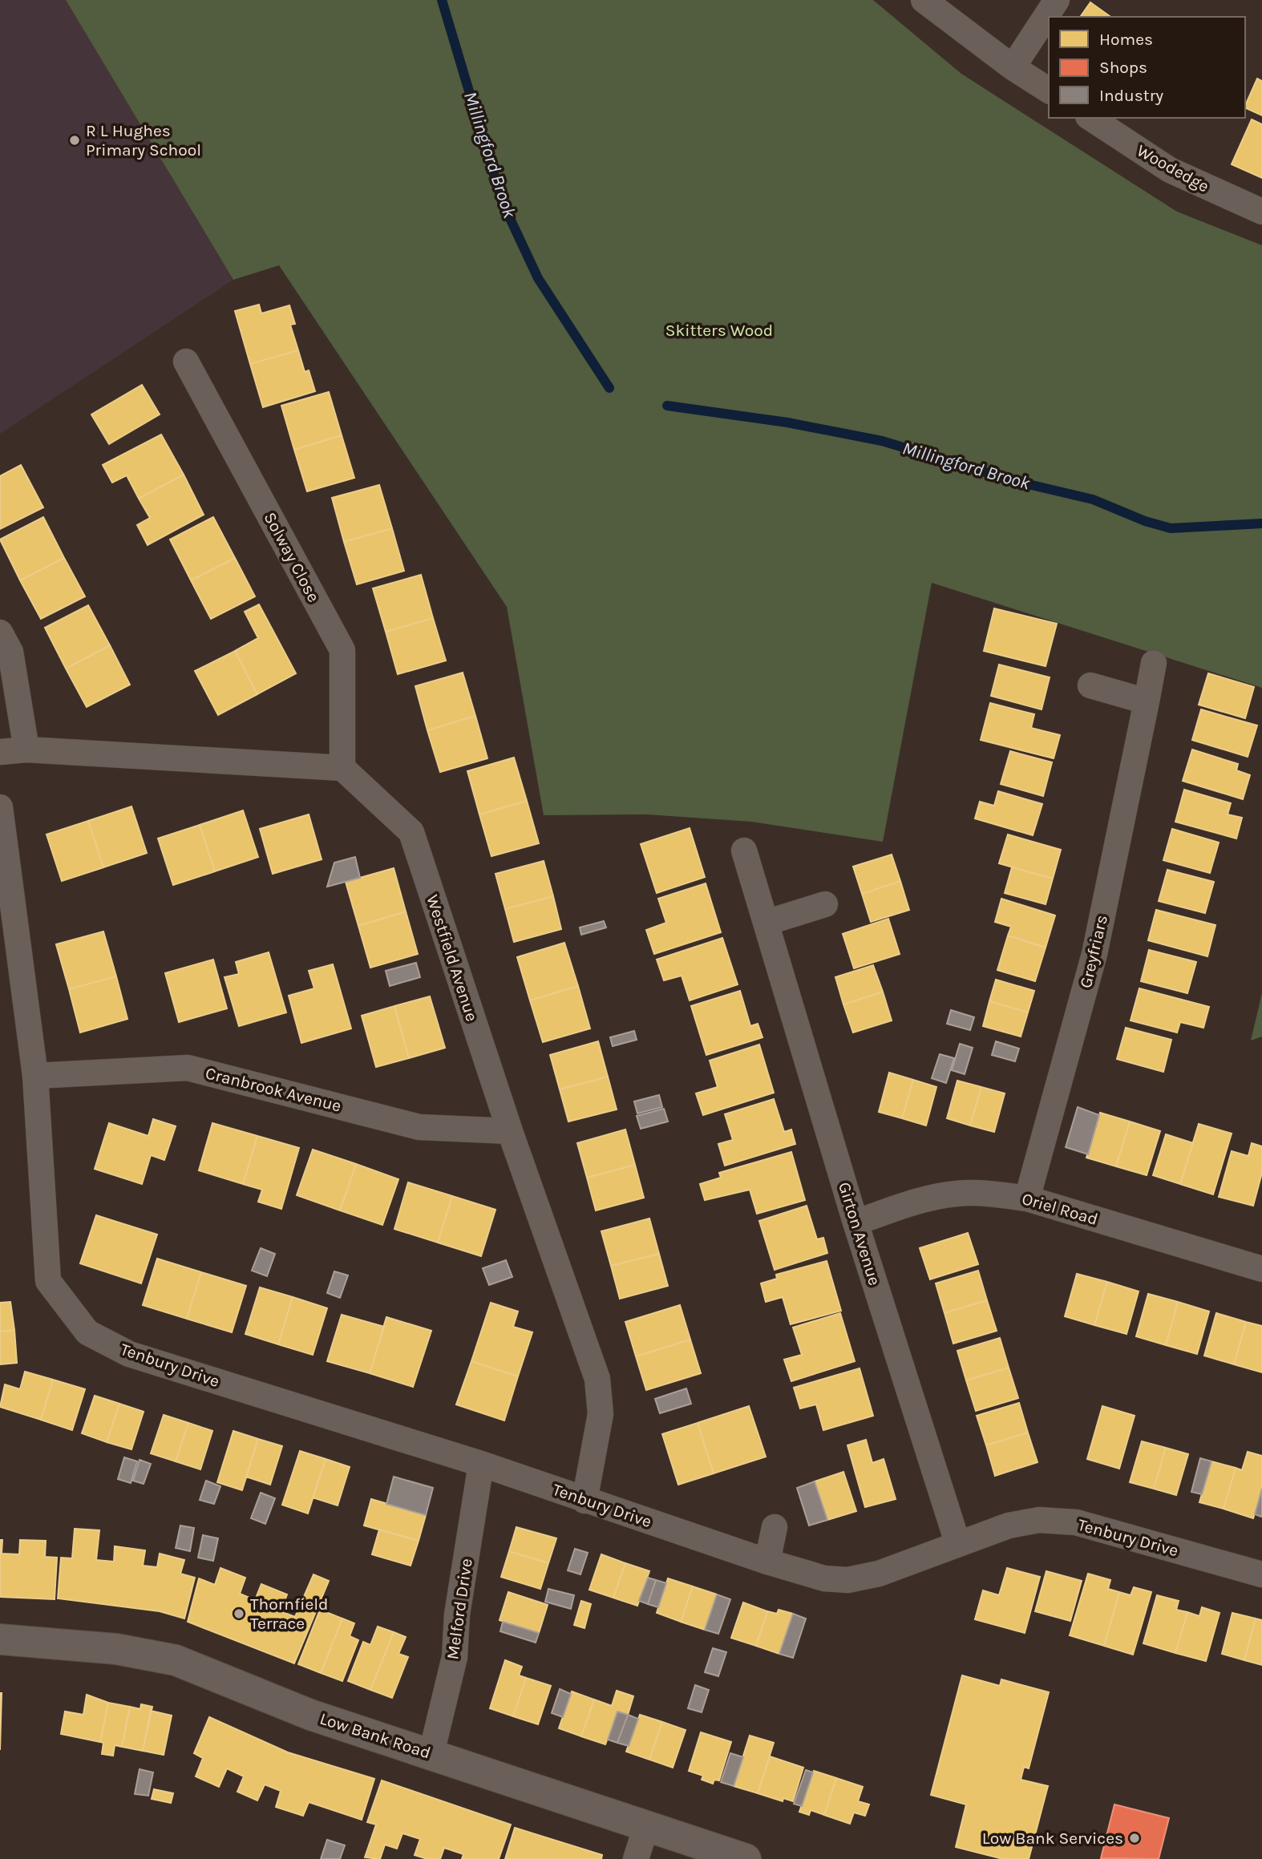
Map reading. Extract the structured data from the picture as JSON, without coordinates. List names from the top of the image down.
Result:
{
  "streets": {
    "street": [
      "Woodedge",
      "Solway Close",
      "Greyfriars",
      "Westfield Avenue",
      "Cranbrook Avenue",
      "Oriel Road",
      "Girton Avenue",
      "Tenbury Drive",
      "Melford Drive",
      "Low Bank Road"
    ]
  },
  "crossings": [
    ["Solway Close", "Westfield Avenue"],
    ["Greyfriars", "Oriel Road"],
    ["Westfield Avenue", "Cranbrook Avenue"],
    ["Westfield Avenue", "Tenbury Drive"],
    ["Cranbrook Avenue", "Tenbury Drive"],
    ["Oriel Road", "Girton Avenue"],
    ["Girton Avenue", "Tenbury Drive"],
    ["Tenbury Drive", "Melford Drive"],
    ["Melford Drive", "Low Bank Road"]
  ],
  "water": ["Millingford Brook"],
  "parks": ["Skitters Wood"],
  "places": ["R L Hughes Primary School", "Thornfield Terrace", "Low Bank Services"],
  "legend": ["Homes", "Shops", "Industry"]
}
